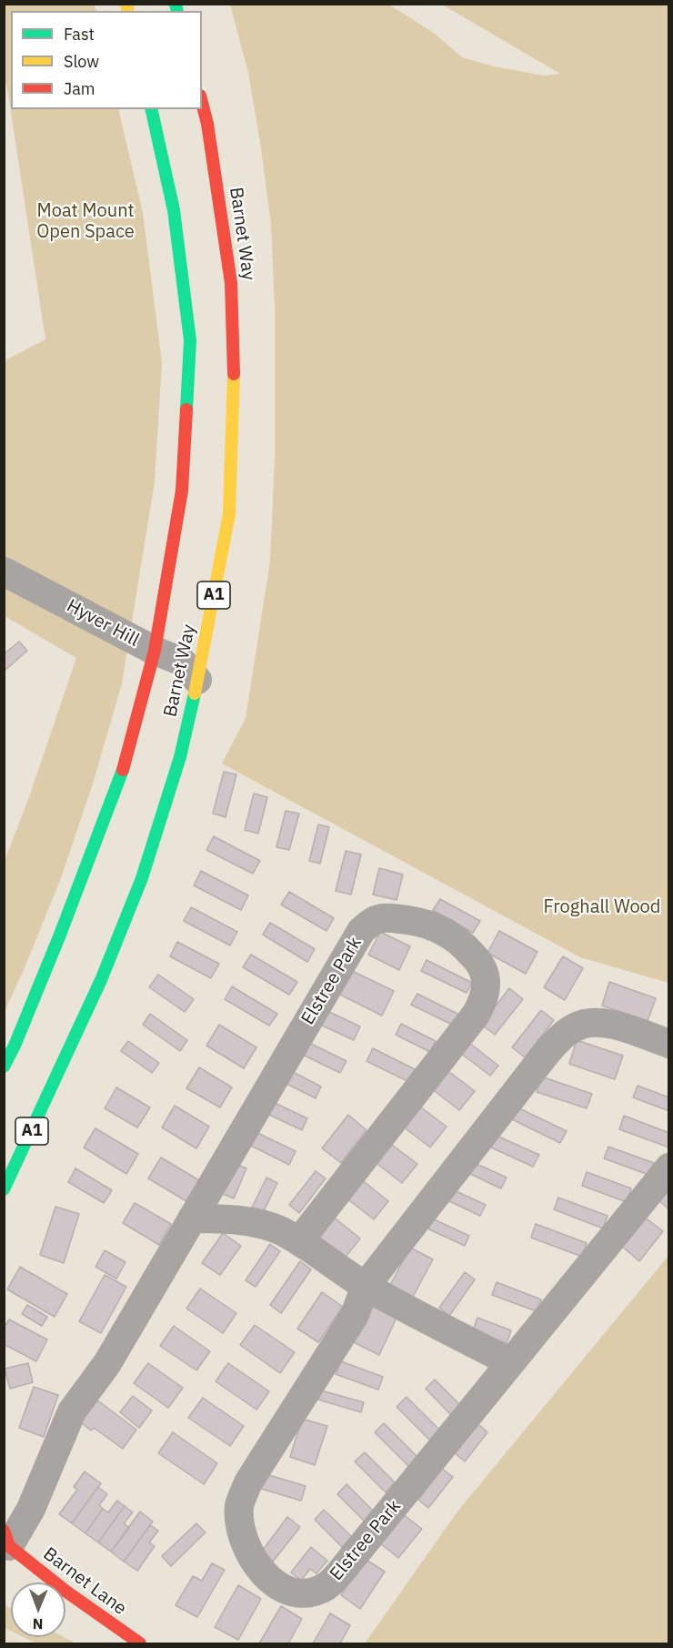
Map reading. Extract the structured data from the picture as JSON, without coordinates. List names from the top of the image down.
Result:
{
  "streets": {
    "main road": ["Barnet Way", "A1", "Barnet Lane"],
    "street": ["Hyver Hill", "Elstree Park"]
  },
  "crossings": [
    ["Barnet Way", "Hyver Hill"],
    ["Elstree Park", "Barnet Lane"]
  ],
  "parks": ["Moat Mount Open Space", "Froghall Wood"],
  "legend": ["Fast", "Slow", "Jam"],
  "north": "bottom"
}
